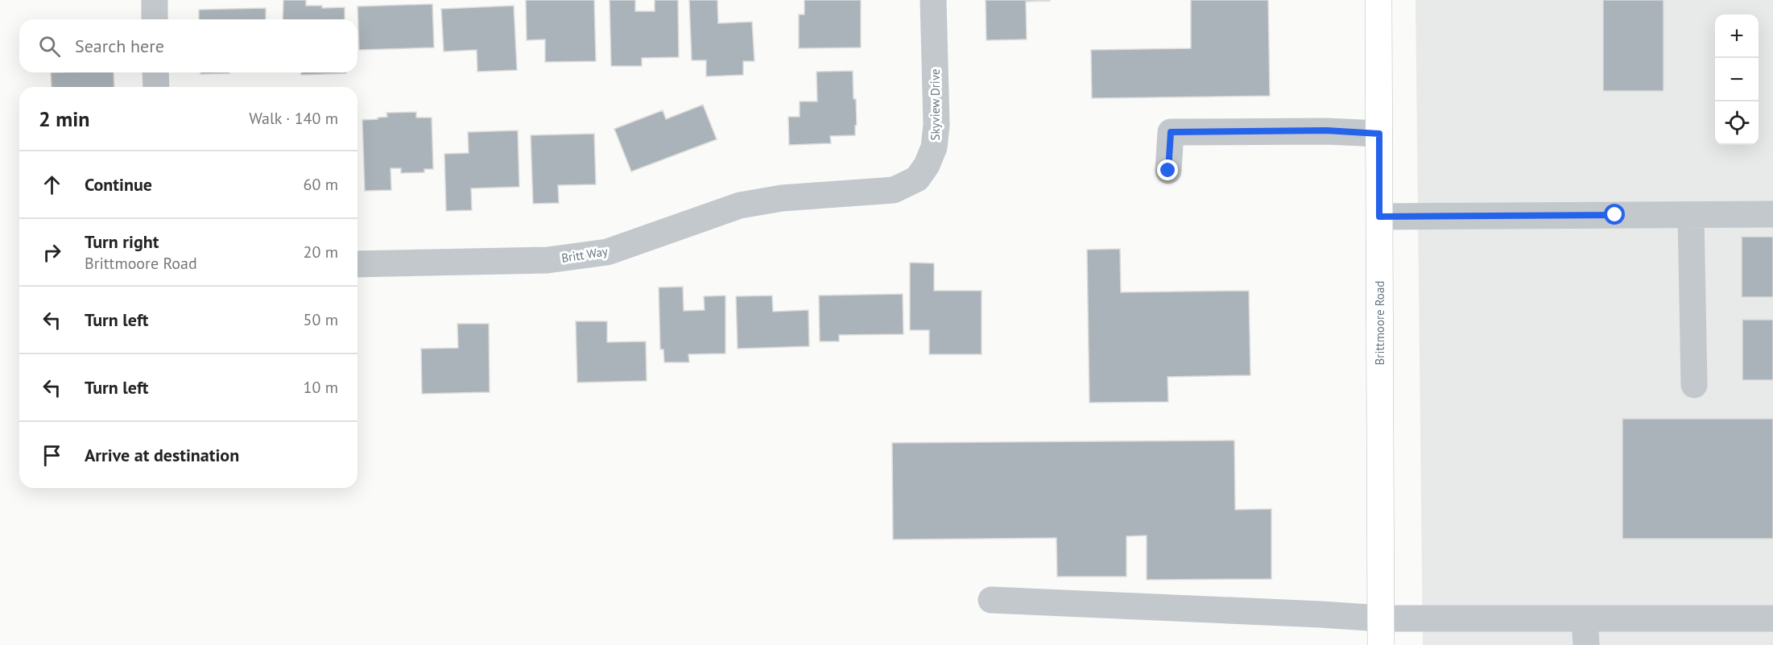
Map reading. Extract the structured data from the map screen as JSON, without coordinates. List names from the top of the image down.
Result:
{
  "streets": {
    "main road": ["Brittmoore Road"],
    "street": ["Skyview Drive", "Britt Way"]
  },
  "crossings": [
    ["Skyview Drive", "Britt Way"]
  ],
  "page": {
    "map_buttons": ["+", "−"],
    "search": "Search here",
    "heading": ["2 min", "Walk · 140 m"],
    "list": [
      ["Continue", "60 m"],
      ["Turn right", "Brittmoore Road", "20 m"],
      ["Turn left", "50 m"],
      ["Turn left", "10 m"],
      "Arrive at destination"
    ]
  }
}
